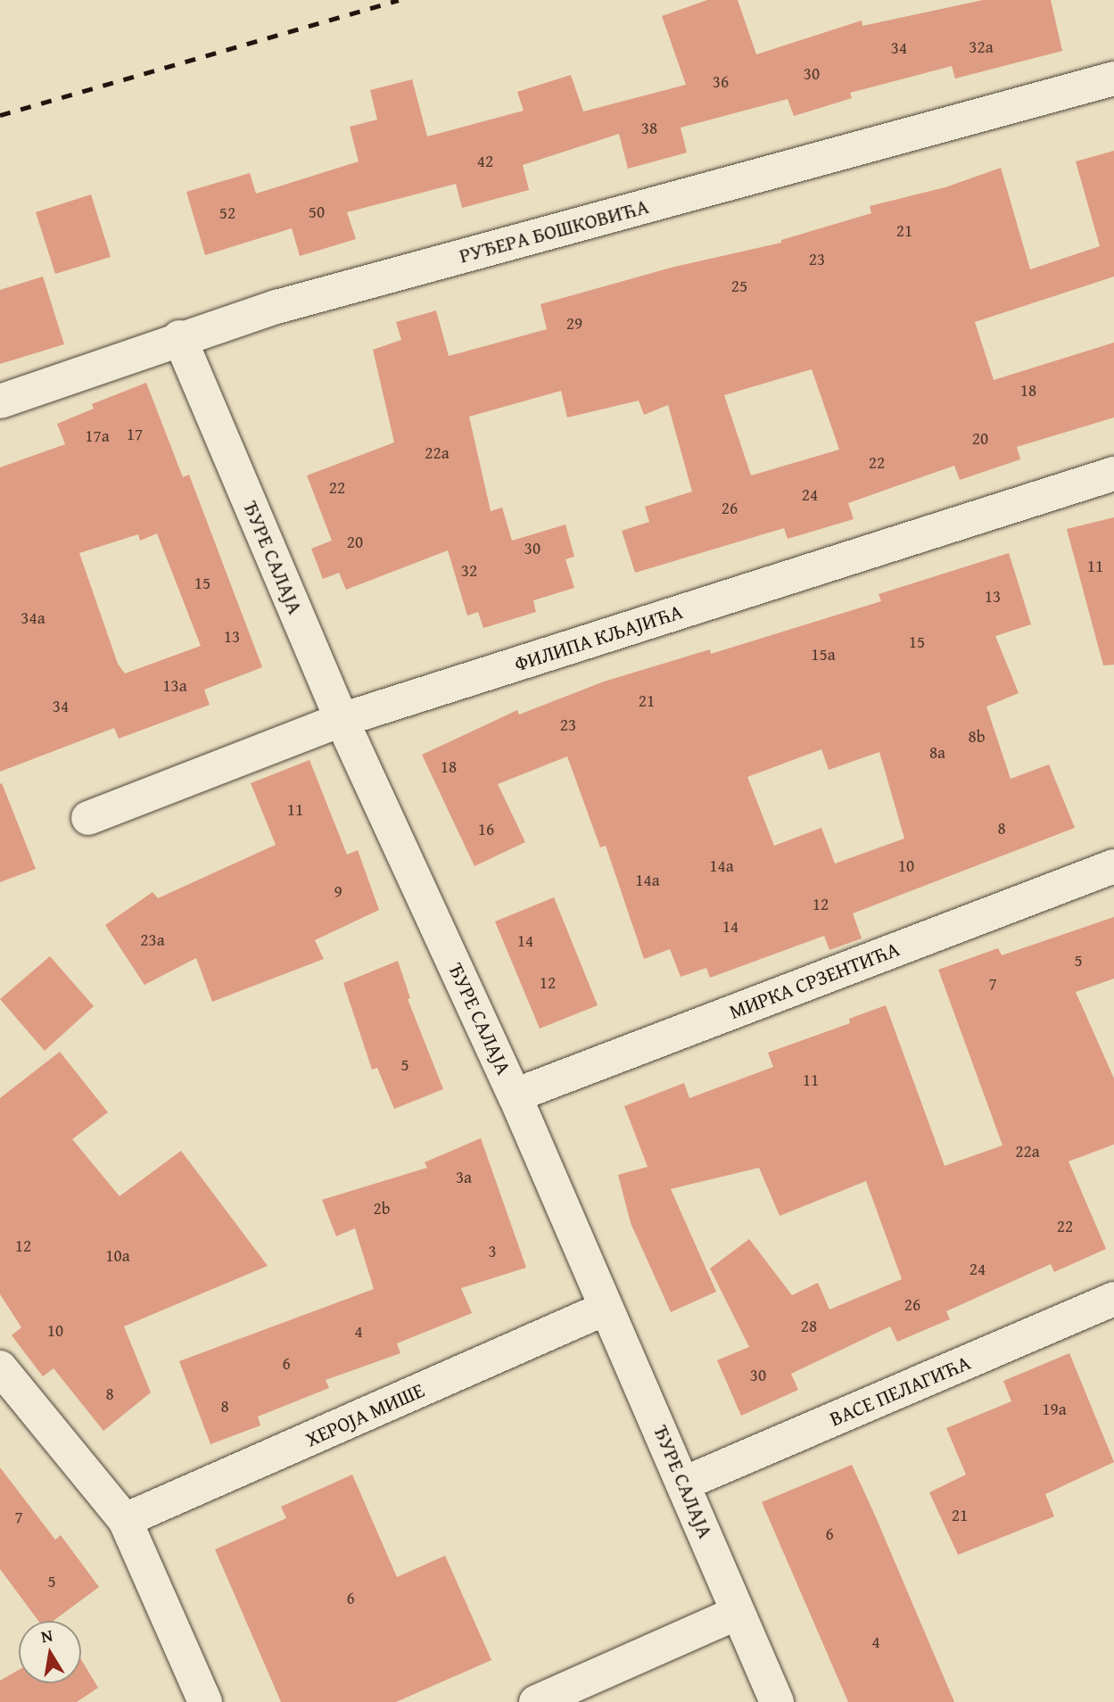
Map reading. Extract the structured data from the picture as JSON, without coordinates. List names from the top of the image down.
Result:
{
  "streets": {
    "street": [
      "РУЂЕРА БОШКОВИЋА",
      "ЂУРЕ САЛАЈА",
      "ФИЛИПА КЉАЈИЋА",
      "МИРКА СРЗЕНТИЋА",
      "ВАСЕ ПЕЛАГИЋА",
      "ХЕРОЈА МИШЕ"
    ]
  },
  "crossings": [
    ["РУЂЕРА БОШКОВИЋА", "ЂУРЕ САЛАЈА"],
    ["ЂУРЕ САЛАЈА", "ФИЛИПА КЉАЈИЋА"],
    ["ЂУРЕ САЛАЈА", "МИРКА СРЗЕНТИЋА"],
    ["ЂУРЕ САЛАЈА", "ВАСЕ ПЕЛАГИЋА"],
    ["ЂУРЕ САЛАЈА", "ХЕРОЈА МИШЕ"]
  ],
  "house_numbers": [
    "32a",
    "34",
    "30",
    "36",
    "38",
    "42",
    "50",
    "52",
    "21",
    "23",
    "25",
    "29",
    "18",
    "17",
    "17a",
    "20",
    "22a",
    "22",
    "22",
    "24",
    "26",
    "20",
    "30",
    "11",
    "32",
    "15",
    "13",
    "34a",
    "13",
    "15",
    "15a",
    "13a",
    "21",
    "34",
    "23",
    "8b",
    "8a",
    "18",
    "11",
    "8",
    "16",
    "14a",
    "10",
    "14a",
    "9",
    "12",
    "14",
    "23a",
    "14",
    "5",
    "12",
    "7",
    "5",
    "11",
    "22a",
    "3a",
    "2b",
    "22",
    "12",
    "3",
    "10a",
    "24",
    "26",
    "28",
    "10",
    "4",
    "6",
    "30",
    "8",
    "8",
    "19a",
    "21",
    "7",
    "6",
    "5",
    "6",
    "4"
  ],
  "north": "top"
}
